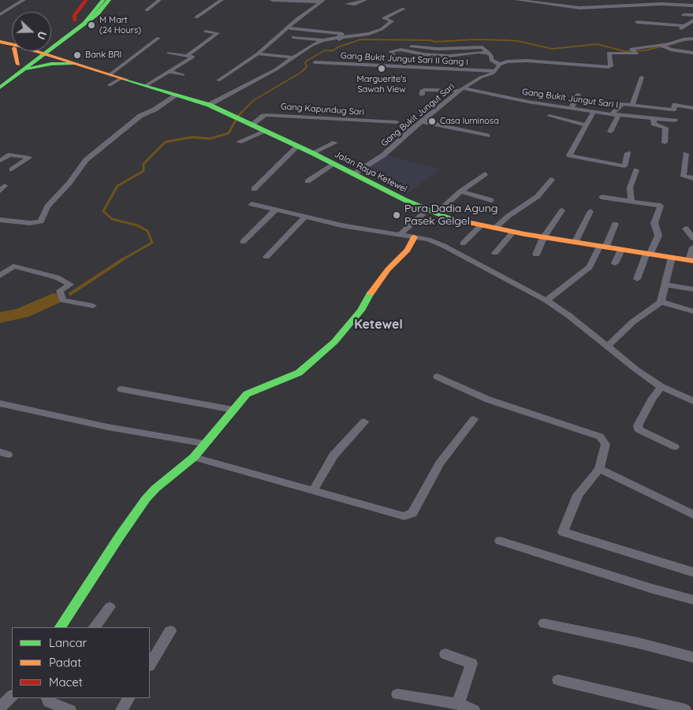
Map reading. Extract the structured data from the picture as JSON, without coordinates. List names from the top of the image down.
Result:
{
  "streets": {
    "main road": ["Jalan Raya Ketewel"],
    "street": [
      "Gang Bukit Jungut Sari II Gang I",
      "Gang Bukit Jungut Sari I",
      "Gang Kapundug Sari",
      "Gang Bukit Jungut Sari"
    ]
  },
  "crossings": [
    ["Gang Bukit Jungut Sari II Gang I", "Gang Bukit Jungut Sari"],
    ["Gang Bukit Jungut Sari I", "Gang Bukit Jungut Sari"],
    ["Gang Kapundug Sari", "Jalan Raya Ketewel"],
    ["Gang Bukit Jungut Sari", "Jalan Raya Ketewel"]
  ],
  "districts": ["Ketewel"],
  "places": [
    "M Mart (24 Hours)",
    "Bank BRI",
    "Marguerite's Sawah View",
    "Casa luminosa",
    "Pura Dadia Agung Pasek Gelgel"
  ],
  "legend": ["Lancar", "Padat", "Macet"],
  "north": "right"
}
